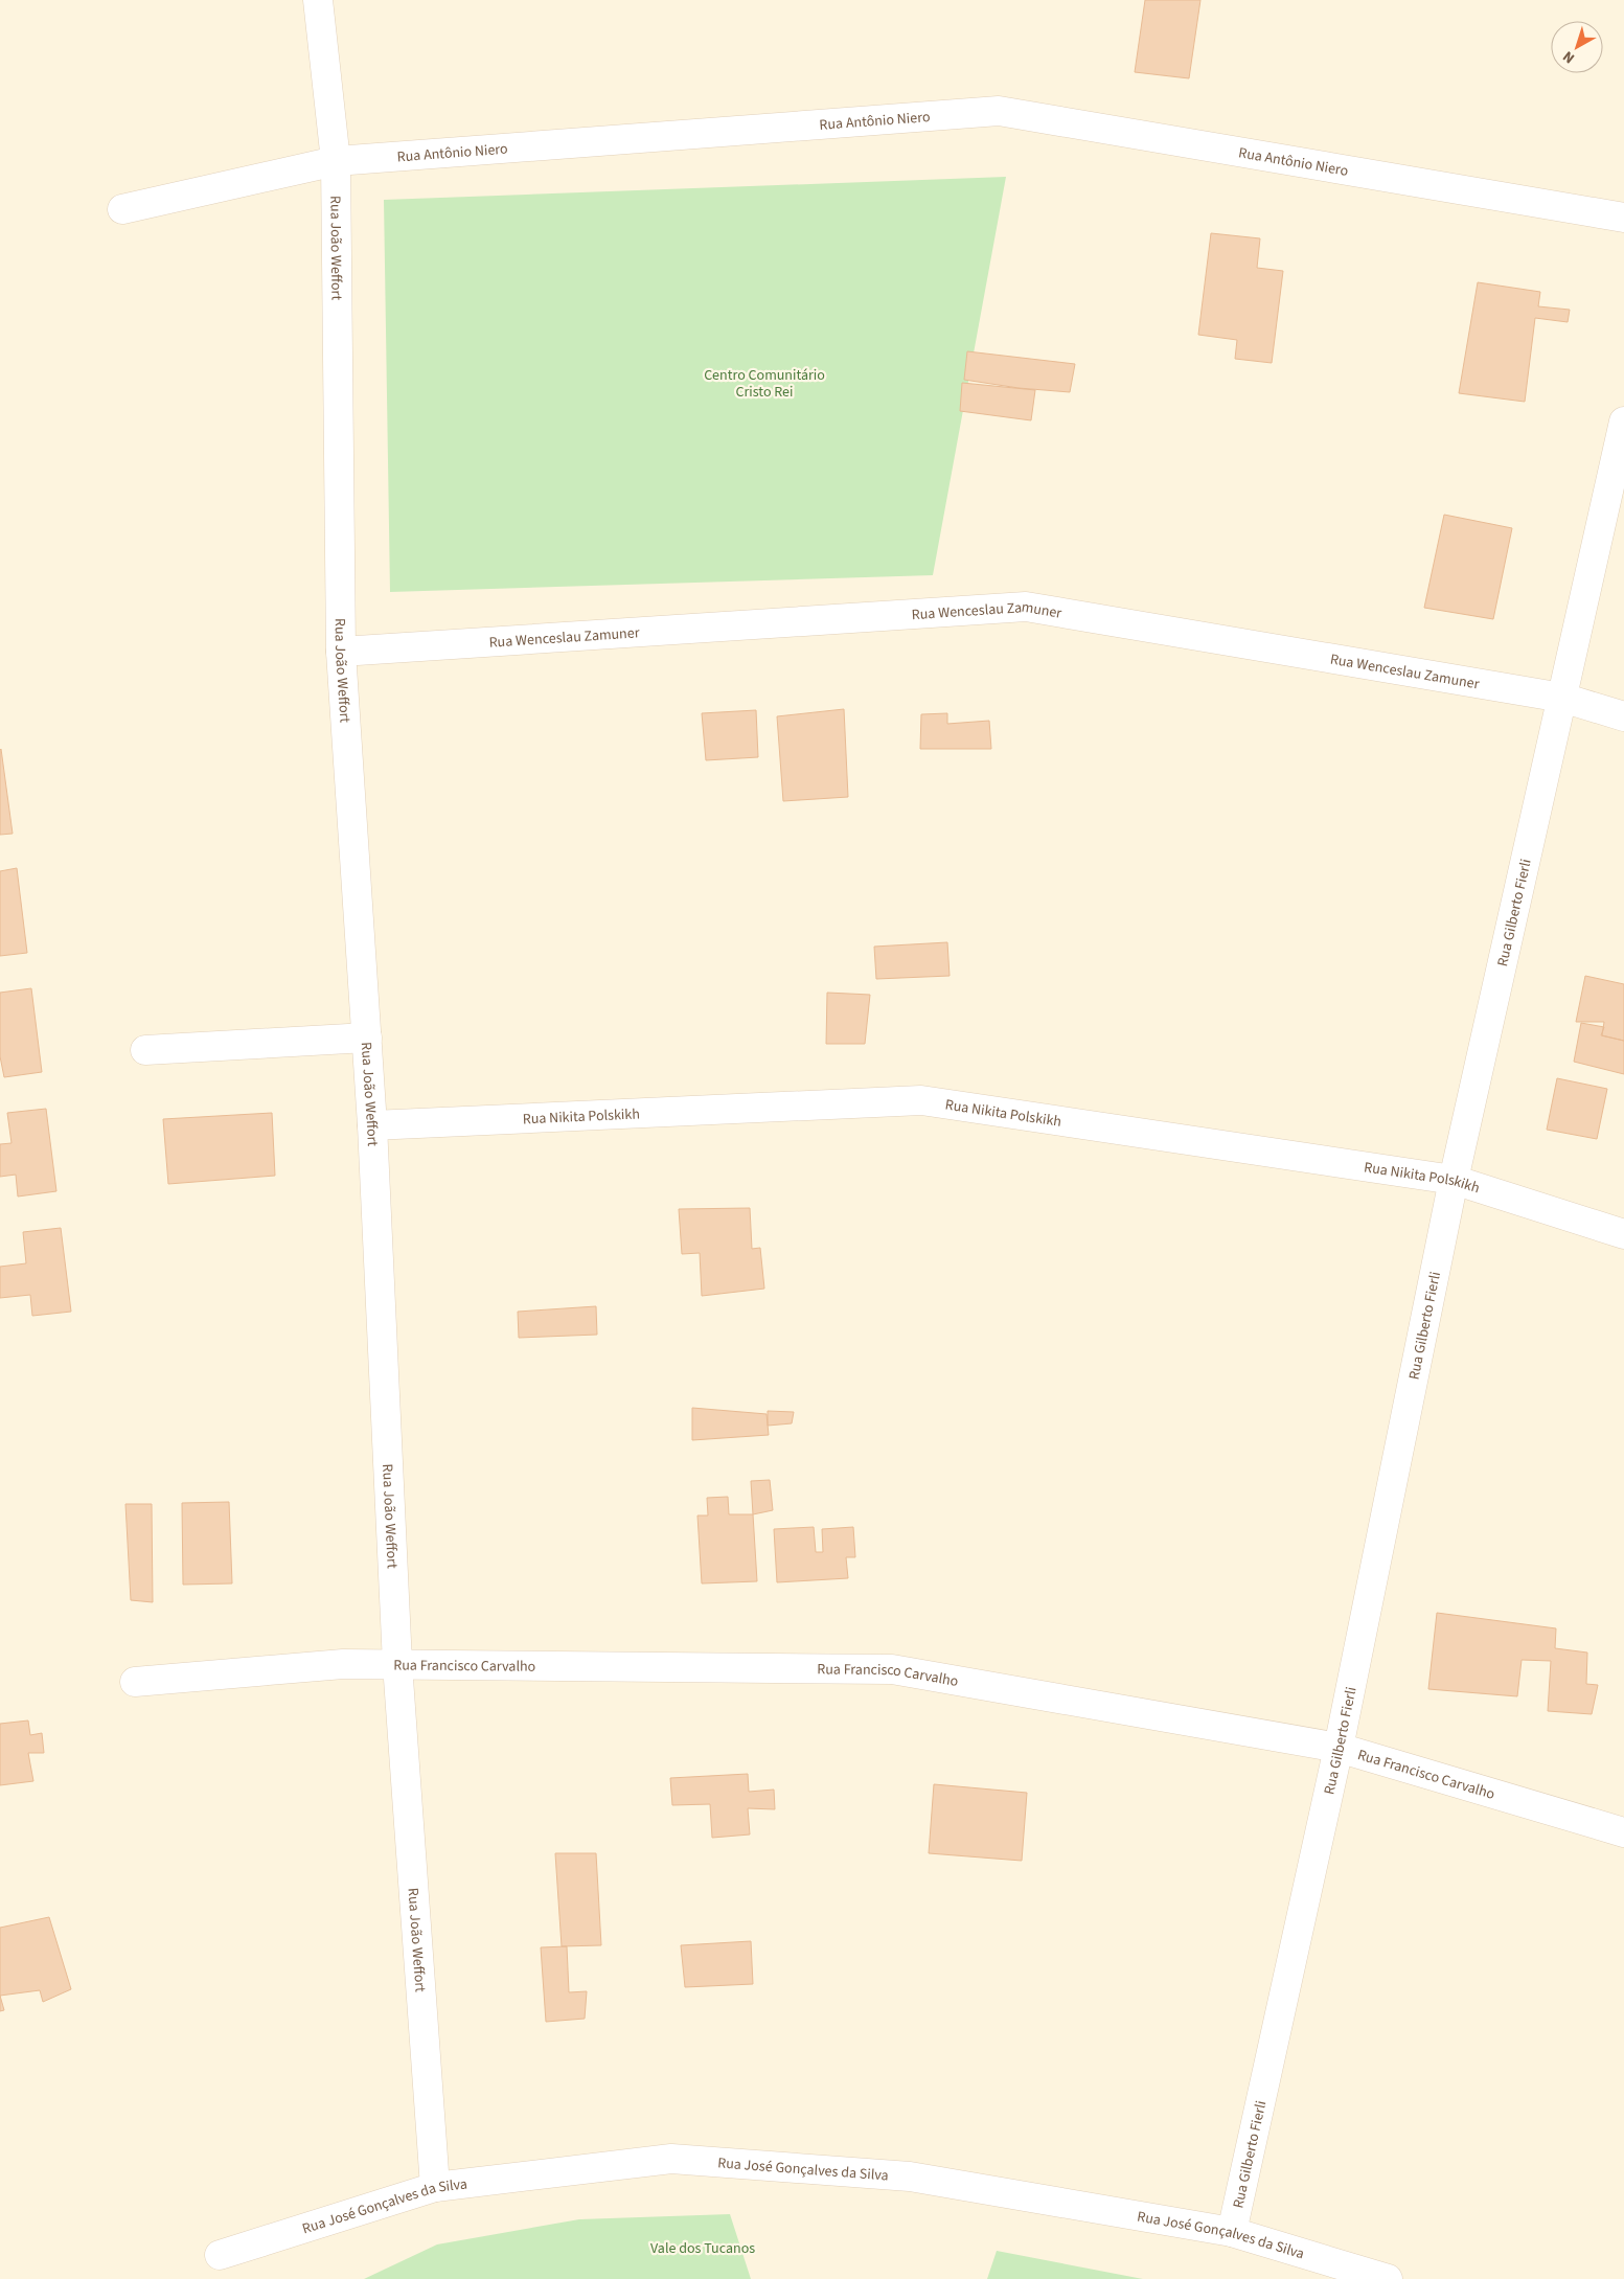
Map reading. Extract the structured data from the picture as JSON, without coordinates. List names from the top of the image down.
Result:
{
  "streets": {
    "street": [
      "Rua Antônio Niero",
      "Rua João Weffort",
      "Rua Wenceslau Zamuner",
      "Rua Gilberto Fierli",
      "Rua Nikita Polskikh",
      "Rua Francisco Carvalho",
      "Rua José Gonçalves da Silva"
    ]
  },
  "crossings": [
    ["Rua Antônio Niero", "Rua João Weffort"],
    ["Rua João Weffort", "Rua Wenceslau Zamuner"],
    ["Rua João Weffort", "Rua Nikita Polskikh"],
    ["Rua João Weffort", "Rua Francisco Carvalho"],
    ["Rua João Weffort", "Rua José Gonçalves da Silva"],
    ["Rua Wenceslau Zamuner", "Rua Gilberto Fierli"],
    ["Rua Gilberto Fierli", "Rua Nikita Polskikh"],
    ["Rua Gilberto Fierli", "Rua Francisco Carvalho"],
    ["Rua Gilberto Fierli", "Rua José Gonçalves da Silva"]
  ],
  "parks": ["Centro Comunitário Cristo Rei", "Vale dos Tucanos"],
  "north": "bottom left"
}
